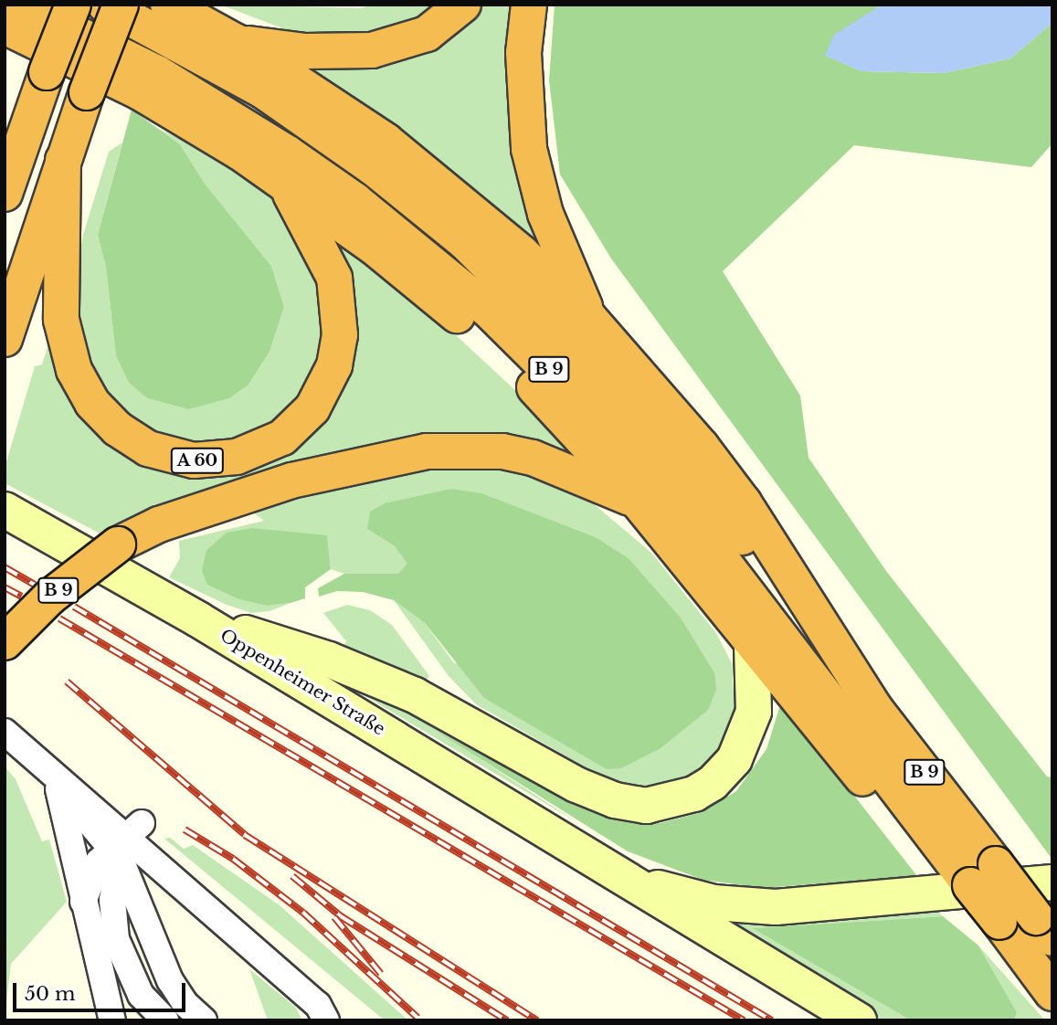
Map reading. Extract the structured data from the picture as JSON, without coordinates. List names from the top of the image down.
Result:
{
  "streets": {
    "highway": ["B 9", "A 60"],
    "main road": ["Oppenheimer Straße"]
  },
  "scale_bar": "50 m"
}
